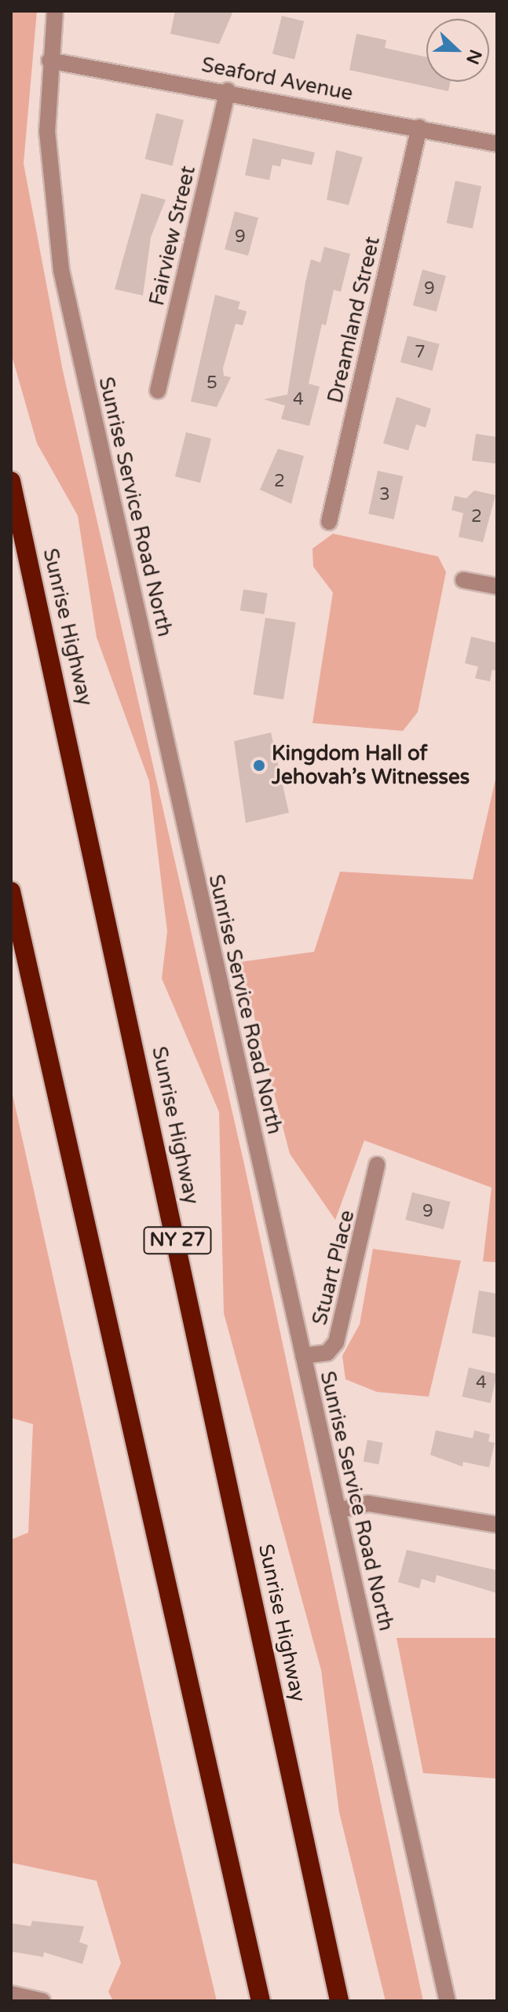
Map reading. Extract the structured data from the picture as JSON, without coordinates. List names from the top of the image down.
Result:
{
  "streets": {
    "highway": ["Sunrise Highway", "NY 27"],
    "street": [
      "Seaford Avenue",
      "Fairview Street",
      "Dreamland Street",
      "Sunrise Service Road North",
      "Stuart Place"
    ]
  },
  "crossings": [
    ["Seaford Avenue", "Fairview Street"],
    ["Seaford Avenue", "Dreamland Street"],
    ["Seaford Avenue", "Sunrise Service Road North"],
    ["Sunrise Service Road North", "Stuart Place"]
  ],
  "places": ["Kingdom Hall of Jehovah’s Witnesses"],
  "house_numbers": [
    "9",
    "9",
    "7",
    "5",
    "4",
    "2",
    "3",
    "2",
    "9",
    "4"
  ],
  "north": "right"
}
